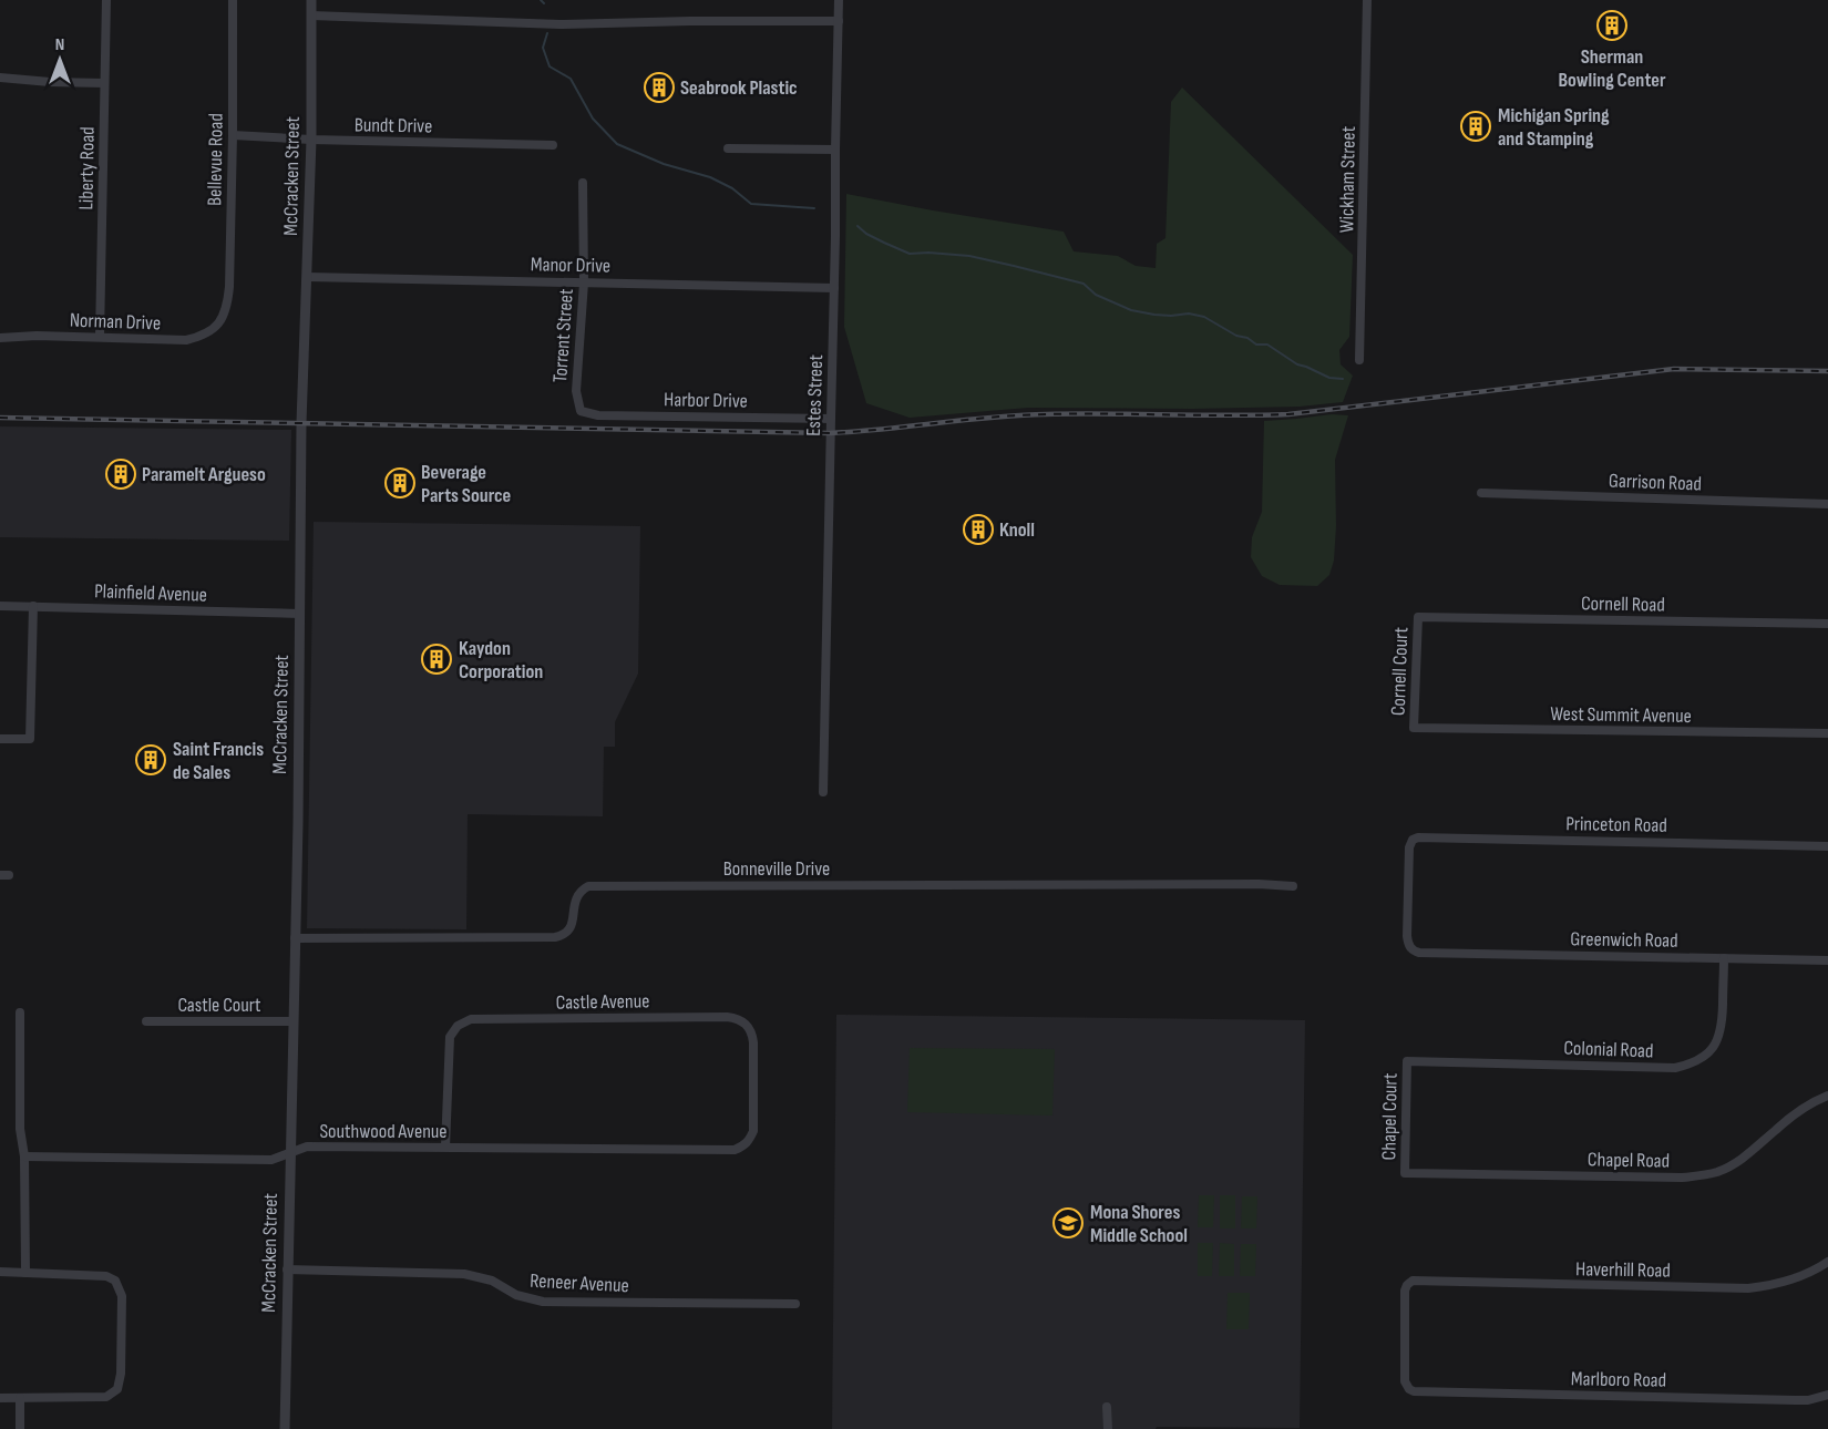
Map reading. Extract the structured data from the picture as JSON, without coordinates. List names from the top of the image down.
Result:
{
  "streets": {
    "street": [
      "Bundt Drive",
      "Bellevue Road",
      "Liberty Road",
      "McCracken Street",
      "Wickham Street",
      "Manor Drive",
      "Norman Drive",
      "Torrent Street",
      "Estes Street",
      "Harbor Drive",
      "Garrison Road",
      "Plainfield Avenue",
      "Cornell Road",
      "Cornell Court",
      "West Summit Avenue",
      "Princeton Road",
      "Bonneville Drive",
      "Greenwich Road",
      "Castle Avenue",
      "Castle Court",
      "Colonial Road",
      "Chapel Court",
      "Southwood Avenue",
      "Chapel Road",
      "Haverhill Road",
      "Reneer Avenue",
      "Marlboro Road"
    ]
  },
  "crossings": [
    ["Bundt Drive", "Bellevue Road"],
    ["Bundt Drive", "McCracken Street"],
    ["Bellevue Road", "Norman Drive"],
    ["Liberty Road", "Norman Drive"],
    ["McCracken Street", "Manor Drive"],
    ["McCracken Street", "Plainfield Avenue"],
    ["McCracken Street", "Bonneville Drive"],
    ["McCracken Street", "Castle Court"],
    ["McCracken Street", "Southwood Avenue"],
    ["McCracken Street", "Reneer Avenue"],
    ["Manor Drive", "Torrent Street"],
    ["Manor Drive", "Estes Street"],
    ["Torrent Street", "Harbor Drive"],
    ["Estes Street", "Harbor Drive"],
    ["Cornell Road", "Cornell Court"],
    ["Cornell Court", "West Summit Avenue"],
    ["Princeton Road", "Greenwich Road"],
    ["Greenwich Road", "Colonial Road"],
    ["Castle Avenue", "Southwood Avenue"],
    ["Colonial Road", "Chapel Court"],
    ["Chapel Court", "Chapel Road"],
    ["Haverhill Road", "Marlboro Road"]
  ],
  "places": {
    "building": [
      "Sherman Bowling Center",
      "Seabrook Plastic",
      "Michigan Spring and Stamping",
      "Paramelt Argueso",
      "Beverage Parts Source",
      "Knoll",
      "Kaydon Corporation",
      "Saint Francis de Sales"
    ],
    "school or university": ["Mona Shores Middle School"]
  },
  "north": "top"
}
